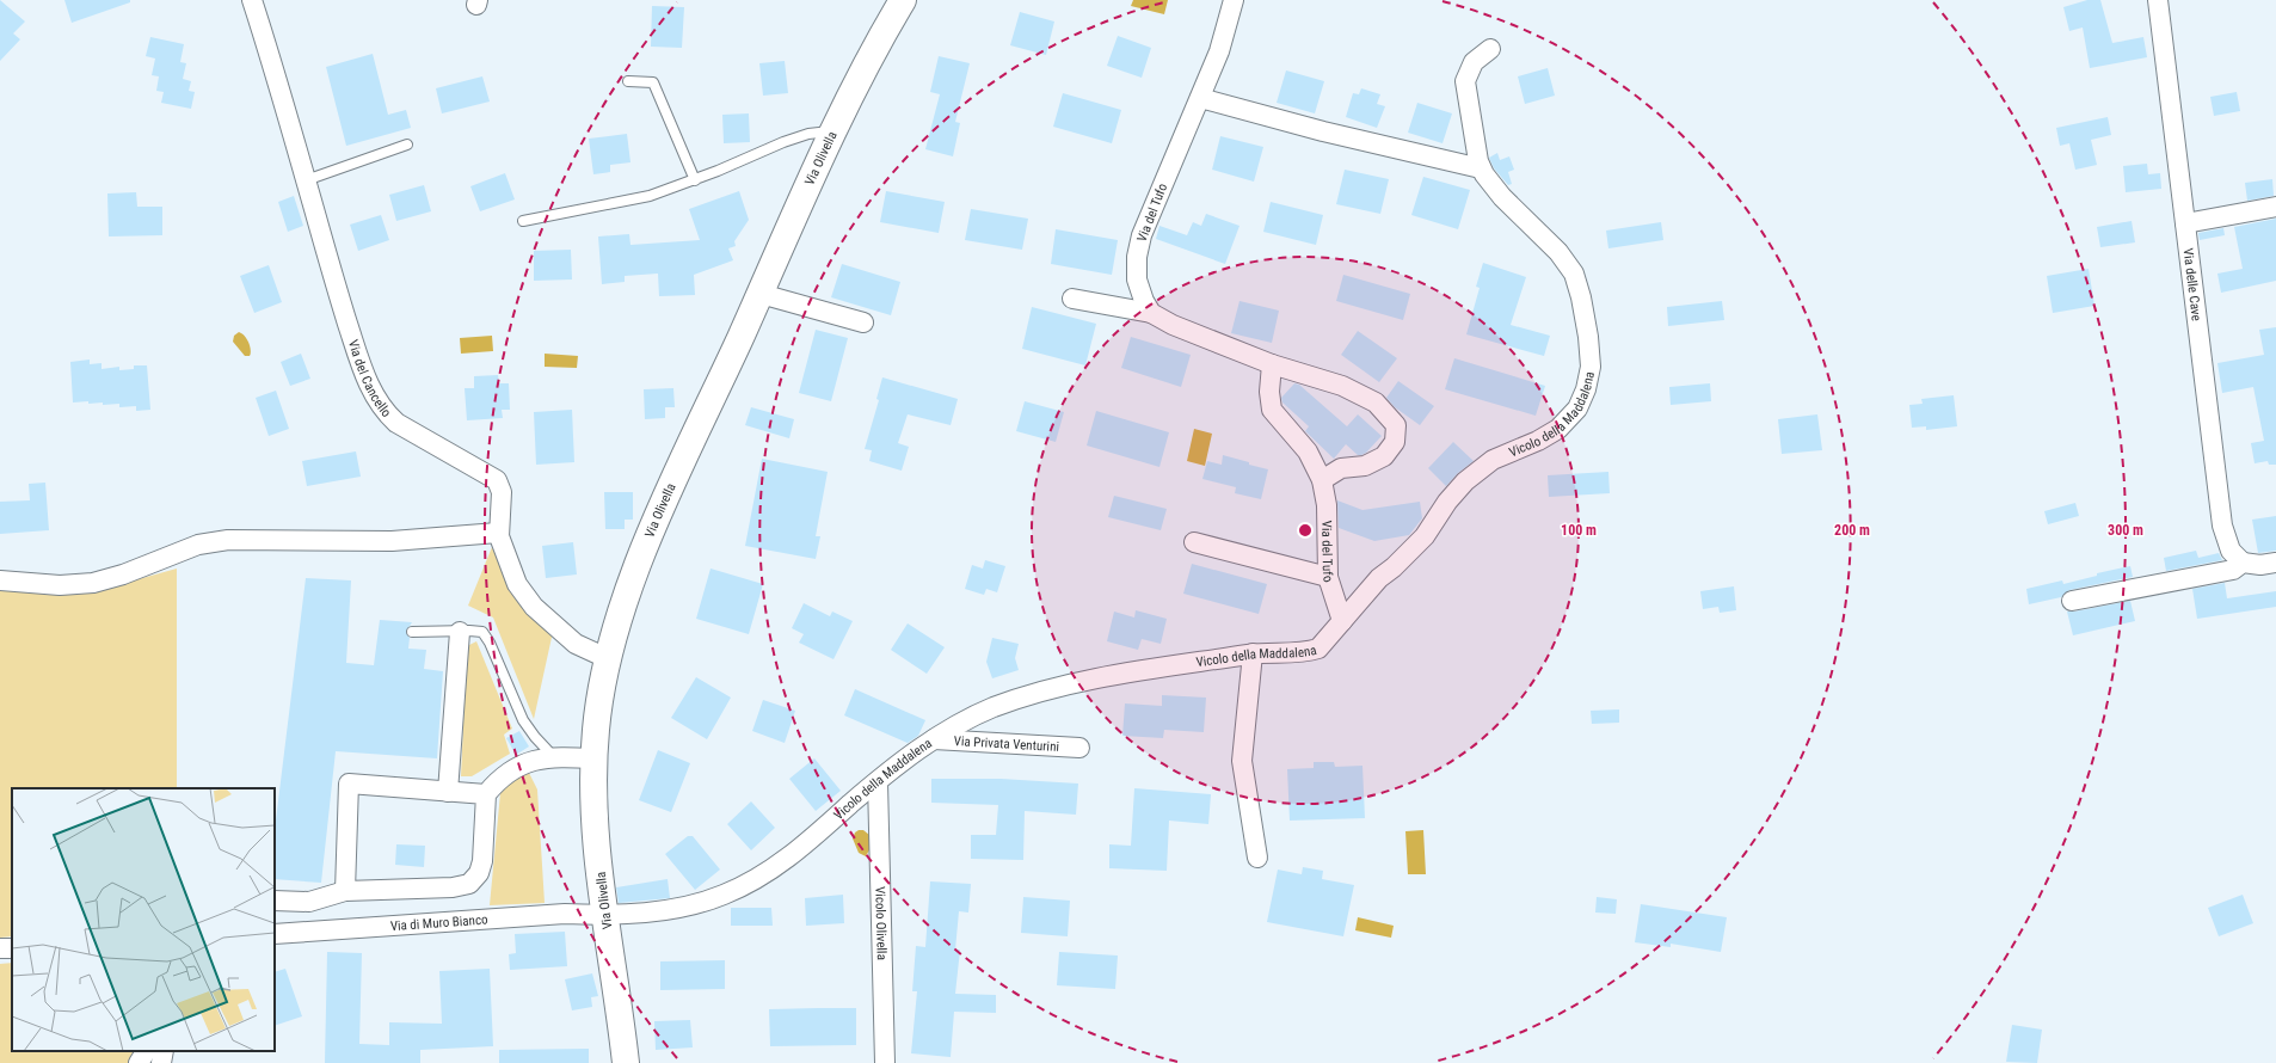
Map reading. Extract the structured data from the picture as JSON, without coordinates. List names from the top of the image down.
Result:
{
  "streets": {
    "main road": ["Via Olivella"],
    "street": [
      "Via del Tufo",
      "Via delle Cave",
      "Via del Cancello",
      "Vicolo della Maddalena",
      "Via Privata Venturini",
      "Via di Muro Bianco",
      "Vicolo Olivella"
    ]
  },
  "crossings": [
    ["Via Olivella", "Via del Cancello"],
    ["Via Olivella", "Vicolo della Maddalena"],
    ["Via Olivella", "Via di Muro Bianco"],
    ["Via del Tufo", "Vicolo della Maddalena"],
    ["Vicolo della Maddalena", "Via Privata Venturini"],
    ["Vicolo della Maddalena", "Via di Muro Bianco"],
    ["Vicolo della Maddalena", "Vicolo Olivella"]
  ],
  "rings": ["100 m", "200 m", "300 m"]
}
